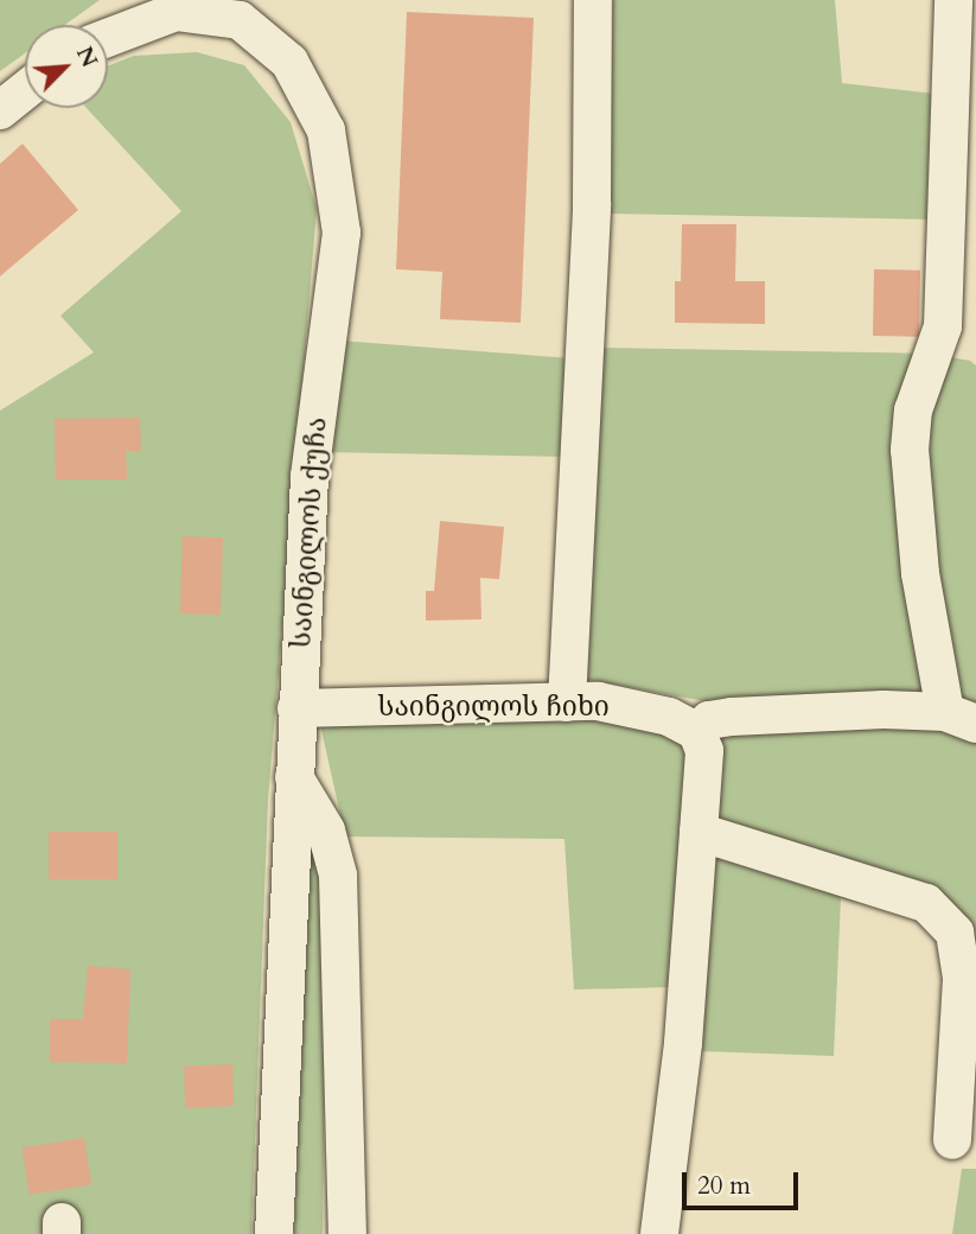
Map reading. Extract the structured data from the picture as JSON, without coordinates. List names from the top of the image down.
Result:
{
  "streets": {
    "street": ["საინგილოს ქუჩა", "საინგილოს ჩიხი"]
  },
  "crossings": [
    ["საინგილოს ქუჩა", "საინგილოს ჩიხი"]
  ],
  "scale_bar": "20 m",
  "north": "top right"
}
